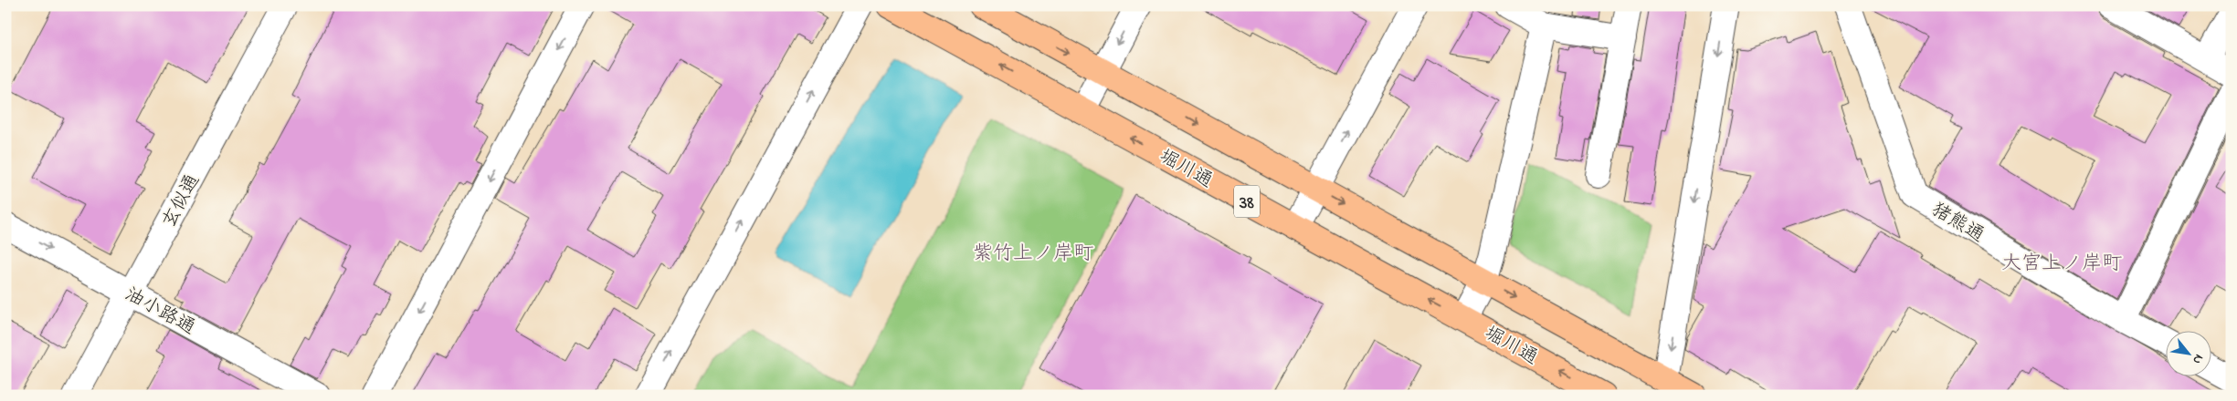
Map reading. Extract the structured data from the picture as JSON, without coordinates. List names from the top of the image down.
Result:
{
  "streets": {
    "main road": ["堀川通", "38"],
    "street": ["玄似通", "猪熊通", "油小路通"]
  },
  "crossings": [
    ["玄似通", "油小路通"]
  ],
  "one_way": ["油小路通"],
  "districts": ["紫竹上ノ岸町", "大宮上ノ岸町"],
  "north": "bottom right"
}
